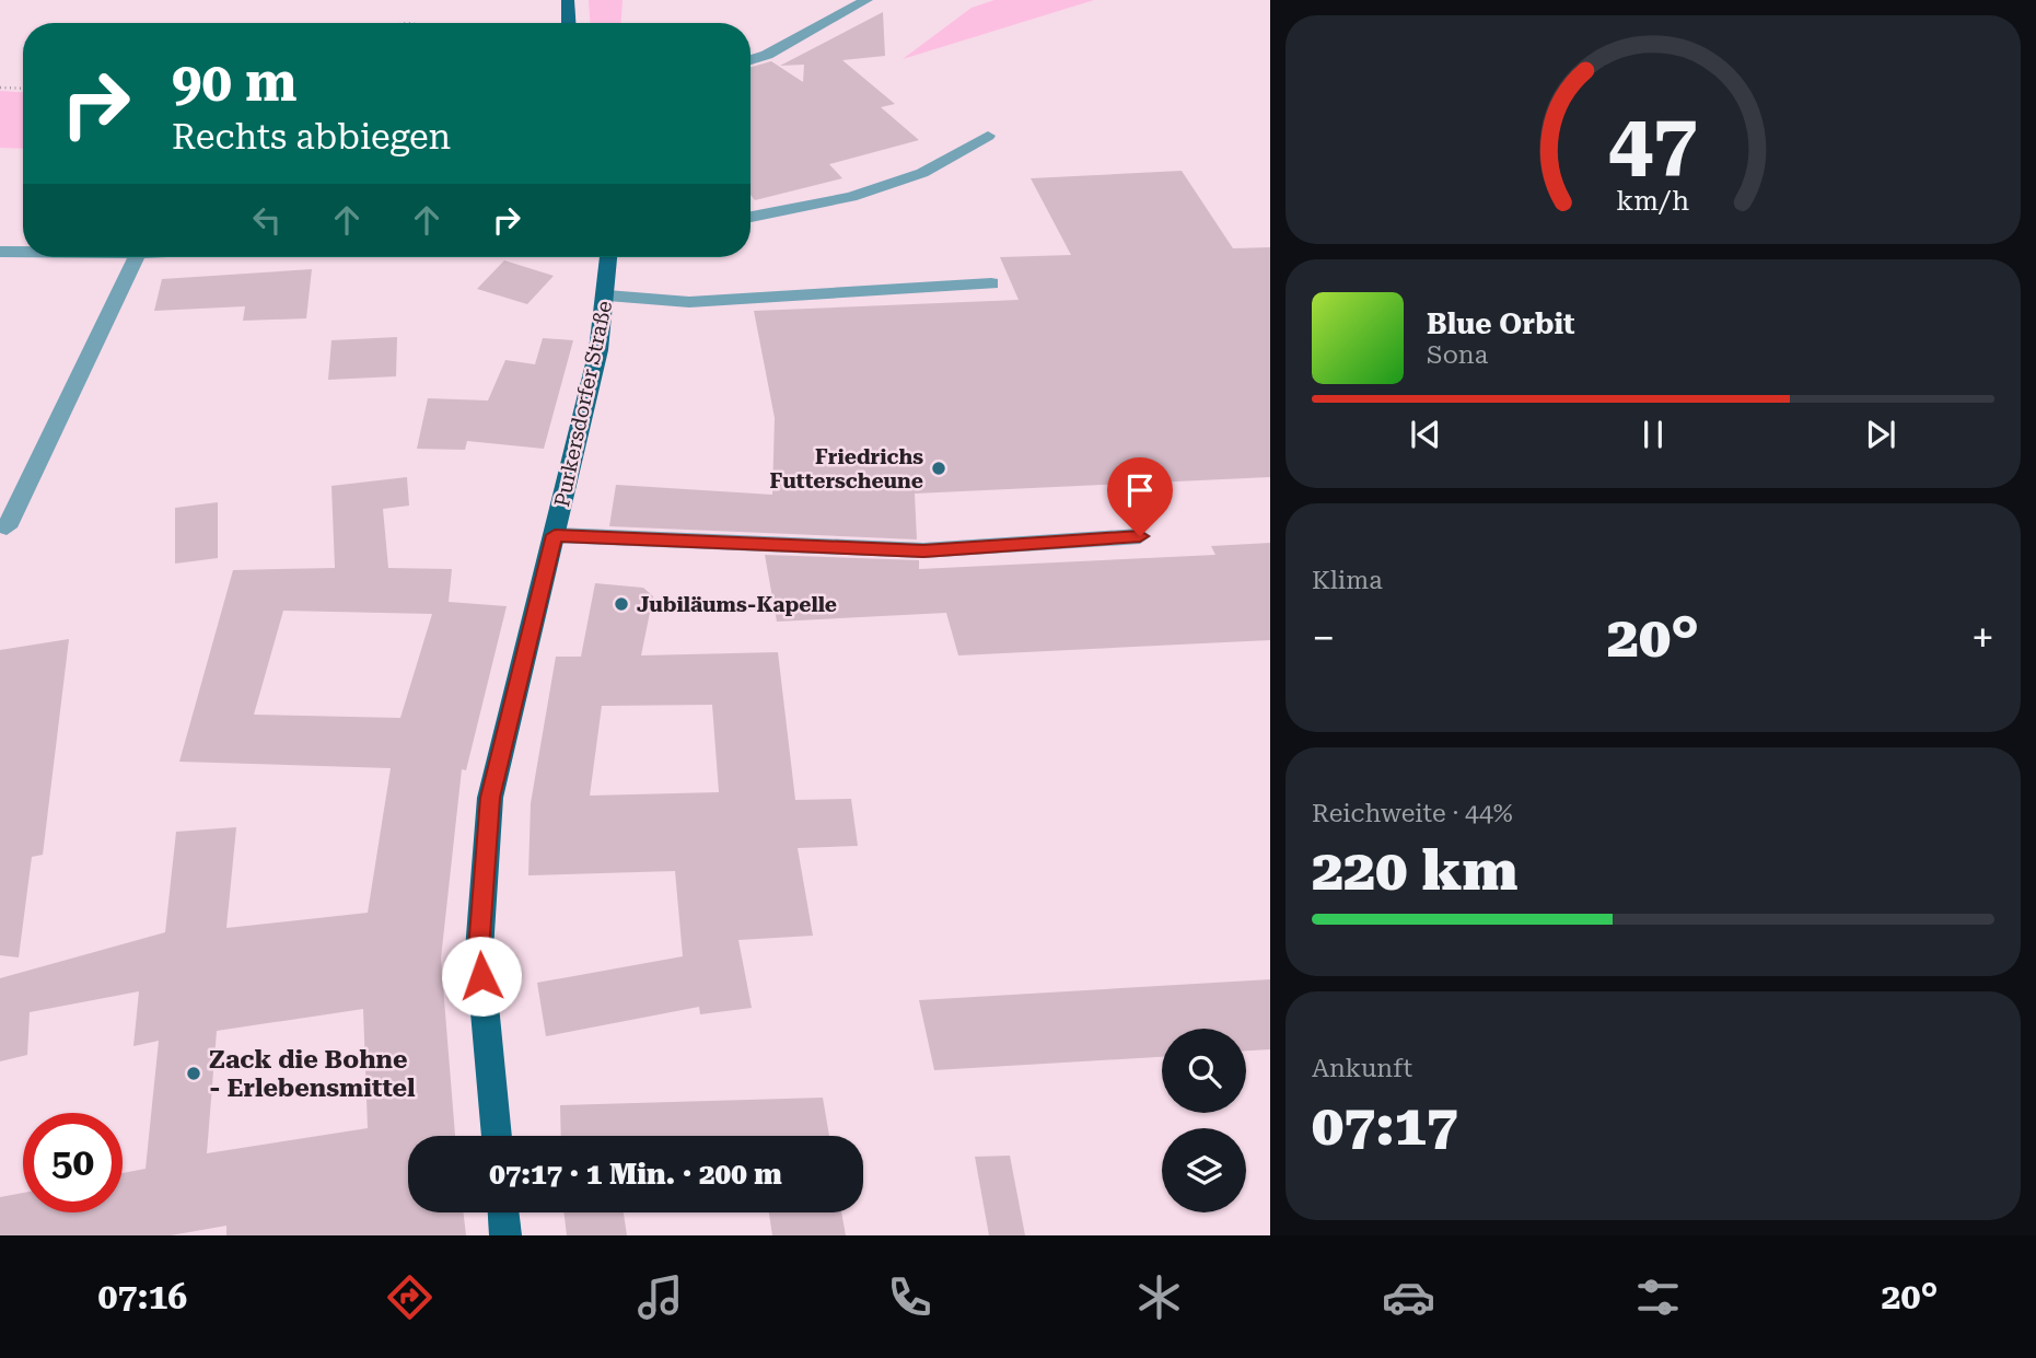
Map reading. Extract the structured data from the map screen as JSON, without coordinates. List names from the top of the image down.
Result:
{
  "streets": {
    "main road": ["Purkersdorfer Straße"]
  },
  "places": ["Friedrichs Futterscheune", "Jubiläums-Kapelle", "Zack die Bohne - Erlebensmittel"],
  "page": {
    "turn": ["90 m", "Rechts abbiegen"],
    "song": ["Blue Orbit", "Sona"],
    "tile": [
      "Klima",
      ["Reichweite · 44%", "220 km"],
      ["Ankunft", "07:17"]
    ],
    "heat": ["−", "20°", "+"],
    "limit": "50",
    "trip": "07:17 · 1 Min. · 200 m",
    "tabs": ["07:16", "20°"],
    "gauge": ["47", "km/h"]
  }
}
